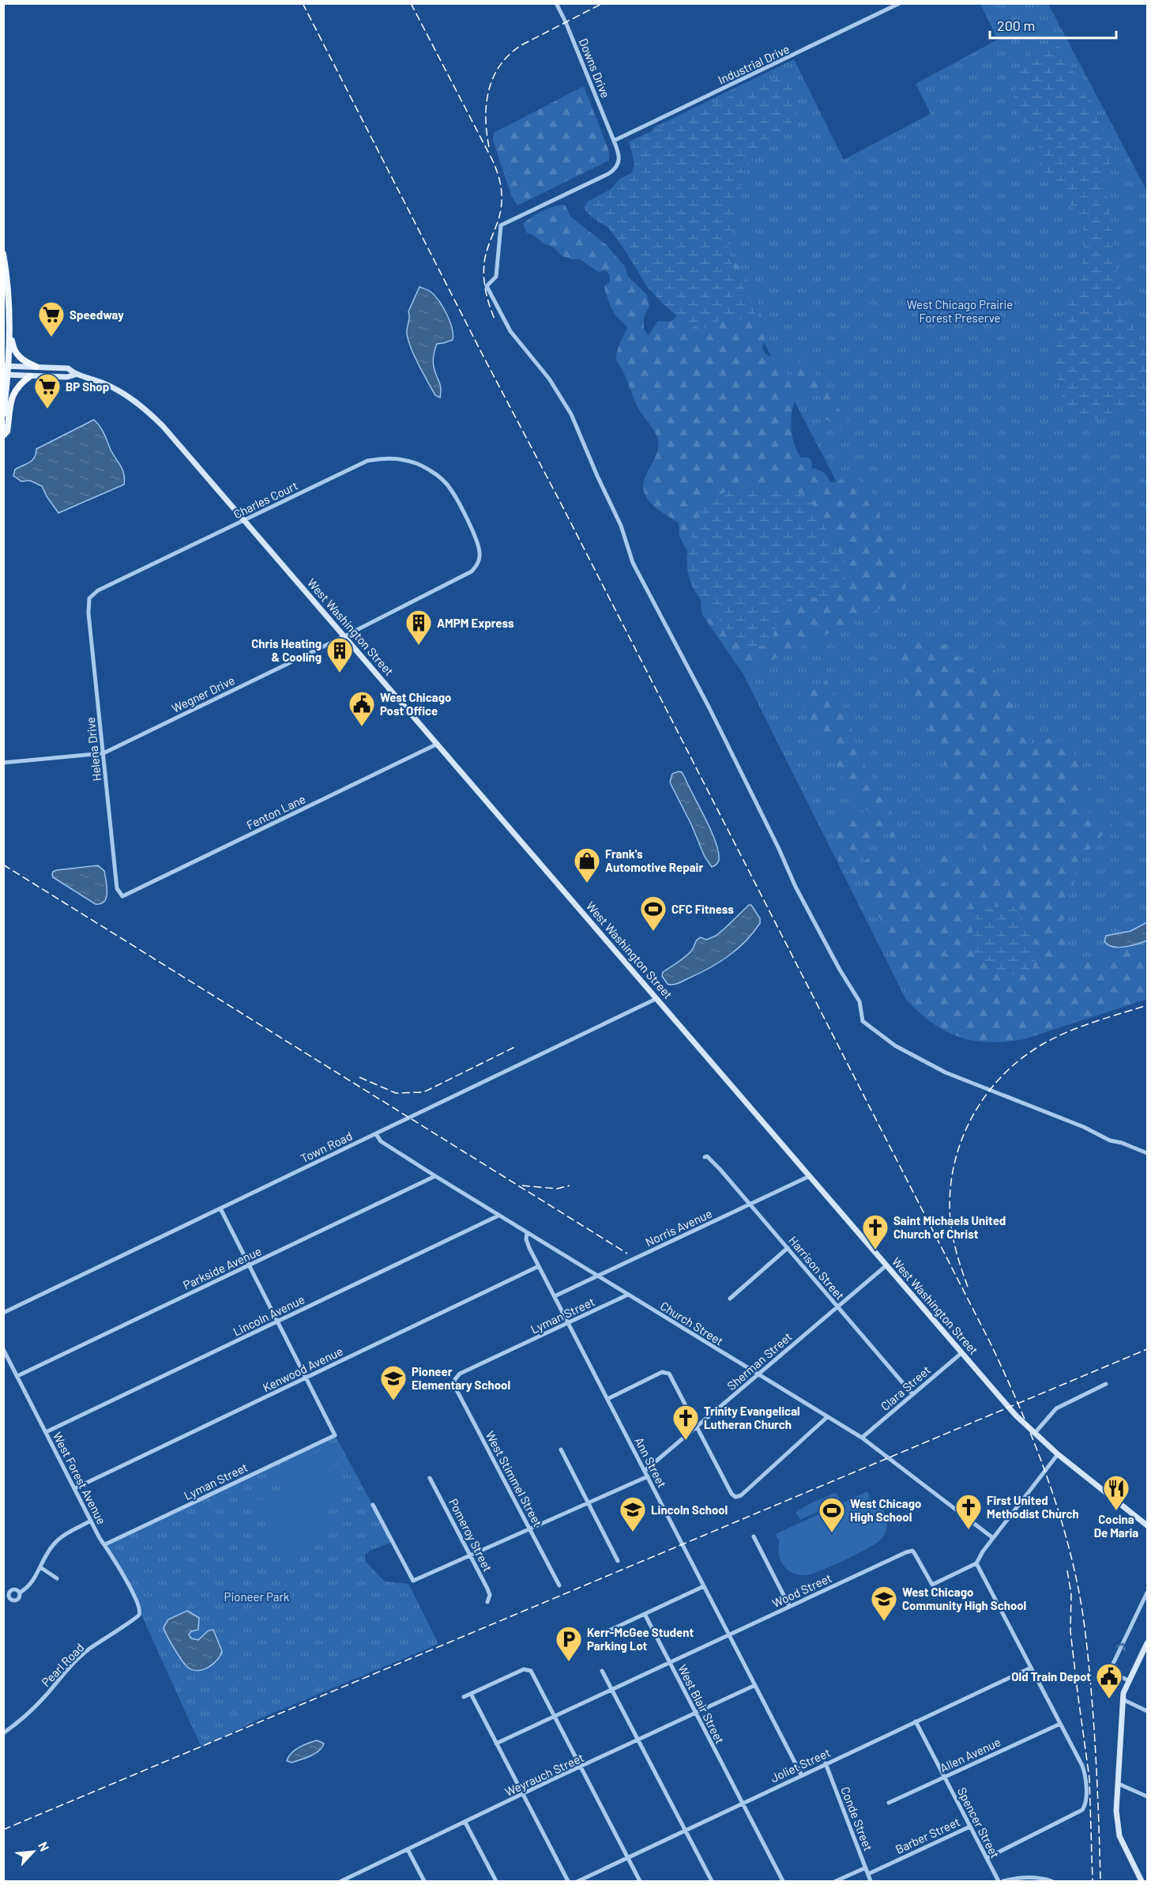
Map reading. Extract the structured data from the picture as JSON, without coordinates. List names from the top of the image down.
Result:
{
  "streets": {
    "main road": ["West Washington Street"],
    "street": [
      "Industrial Drive",
      "Downs Drive",
      "Charles Court",
      "Wegner Drive",
      "Helena Drive",
      "Fenton Lane",
      "Town Road",
      "Norris Avenue",
      "Parkside Avenue",
      "Harrison Street",
      "Lincoln Avenue",
      "Lyman Street",
      "Church Street",
      "Sherman Street",
      "Kenwood Avenue",
      "Clara Street",
      "Ann Street",
      "West Forest Avenue",
      "West Stimmel Street",
      "Pomeroy Street",
      "Wood Street",
      "Pearl Road",
      "West Blair Street",
      "Allen Avenue",
      "Joliet Street",
      "Weyrauch Street",
      "Conde Street",
      "Spencer Street",
      "Barber Street"
    ]
  },
  "crossings": [
    ["Industrial Drive", "Downs Drive"],
    ["Charles Court", "West Washington Street"],
    ["Charles Court", "Wegner Drive"],
    ["Charles Court", "Helena Drive"],
    ["West Washington Street", "Wegner Drive"],
    ["West Washington Street", "Fenton Lane"],
    ["West Washington Street", "Town Road"],
    ["West Washington Street", "Norris Avenue"],
    ["West Washington Street", "Sherman Street"],
    ["West Washington Street", "Clara Street"],
    ["Wegner Drive", "Helena Drive"],
    ["Helena Drive", "Fenton Lane"],
    ["Town Road", "Church Street"],
    ["Norris Avenue", "Harrison Street"],
    ["Norris Avenue", "Church Street"],
    ["Norris Avenue", "Ann Street"],
    ["Parkside Avenue", "Church Street"],
    ["Parkside Avenue", "West Forest Avenue"],
    ["Harrison Street", "Sherman Street"],
    ["Harrison Street", "Clara Street"],
    ["Lincoln Avenue", "Church Street"],
    ["Lincoln Avenue", "West Forest Avenue"],
    ["Lyman Street", "Church Street"],
    ["Lyman Street", "Kenwood Avenue"],
    ["Lyman Street", "Ann Street"],
    ["Lyman Street", "West Forest Avenue"],
    ["Lyman Street", "West Stimmel Street"],
    ["Church Street", "Sherman Street"],
    ["Church Street", "Clara Street"],
    ["Church Street", "Ann Street"],
    ["Sherman Street", "Ann Street"],
    ["Kenwood Avenue", "Ann Street"],
    ["Kenwood Avenue", "West Forest Avenue"],
    ["Ann Street", "Wood Street"],
    ["Ann Street", "Joliet Street"],
    ["Ann Street", "Weyrauch Street"],
    ["West Forest Avenue", "Pearl Road"],
    ["Wood Street", "West Blair Street"],
    ["West Blair Street", "Joliet Street"],
    ["West Blair Street", "Weyrauch Street"],
    ["Allen Avenue", "Spencer Street"],
    ["Joliet Street", "Conde Street"],
    ["Joliet Street", "Spencer Street"],
    ["Conde Street", "Barber Street"],
    ["Spencer Street", "Barber Street"]
  ],
  "parks": ["West Chicago Prairie Forest Preserve", "Pioneer Park"],
  "places": {
    "supermarket": ["Speedway", "BP Shop"],
    "building": ["AMPM Express", "Chris Heating & Cooling"],
    "public building": ["West Chicago Post Office", "Old Train Depot"],
    "shop": ["Frank's Automotive Repair"],
    "sports": ["CFC Fitness", "West Chicago High School"],
    "church": ["Saint Michaels United Church of Christ", "Trinity Evangelical Lutheran Church", "First United Methodist Church"],
    "school or university": ["Pioneer Elementary School", "Lincoln School", "West Chicago Community High School"],
    "restaurant": ["Cocina De Maria"],
    "parking": ["Kerr-McGee Student Parking Lot"]
  },
  "scale_bar": "200 m",
  "north": "top right"
}
